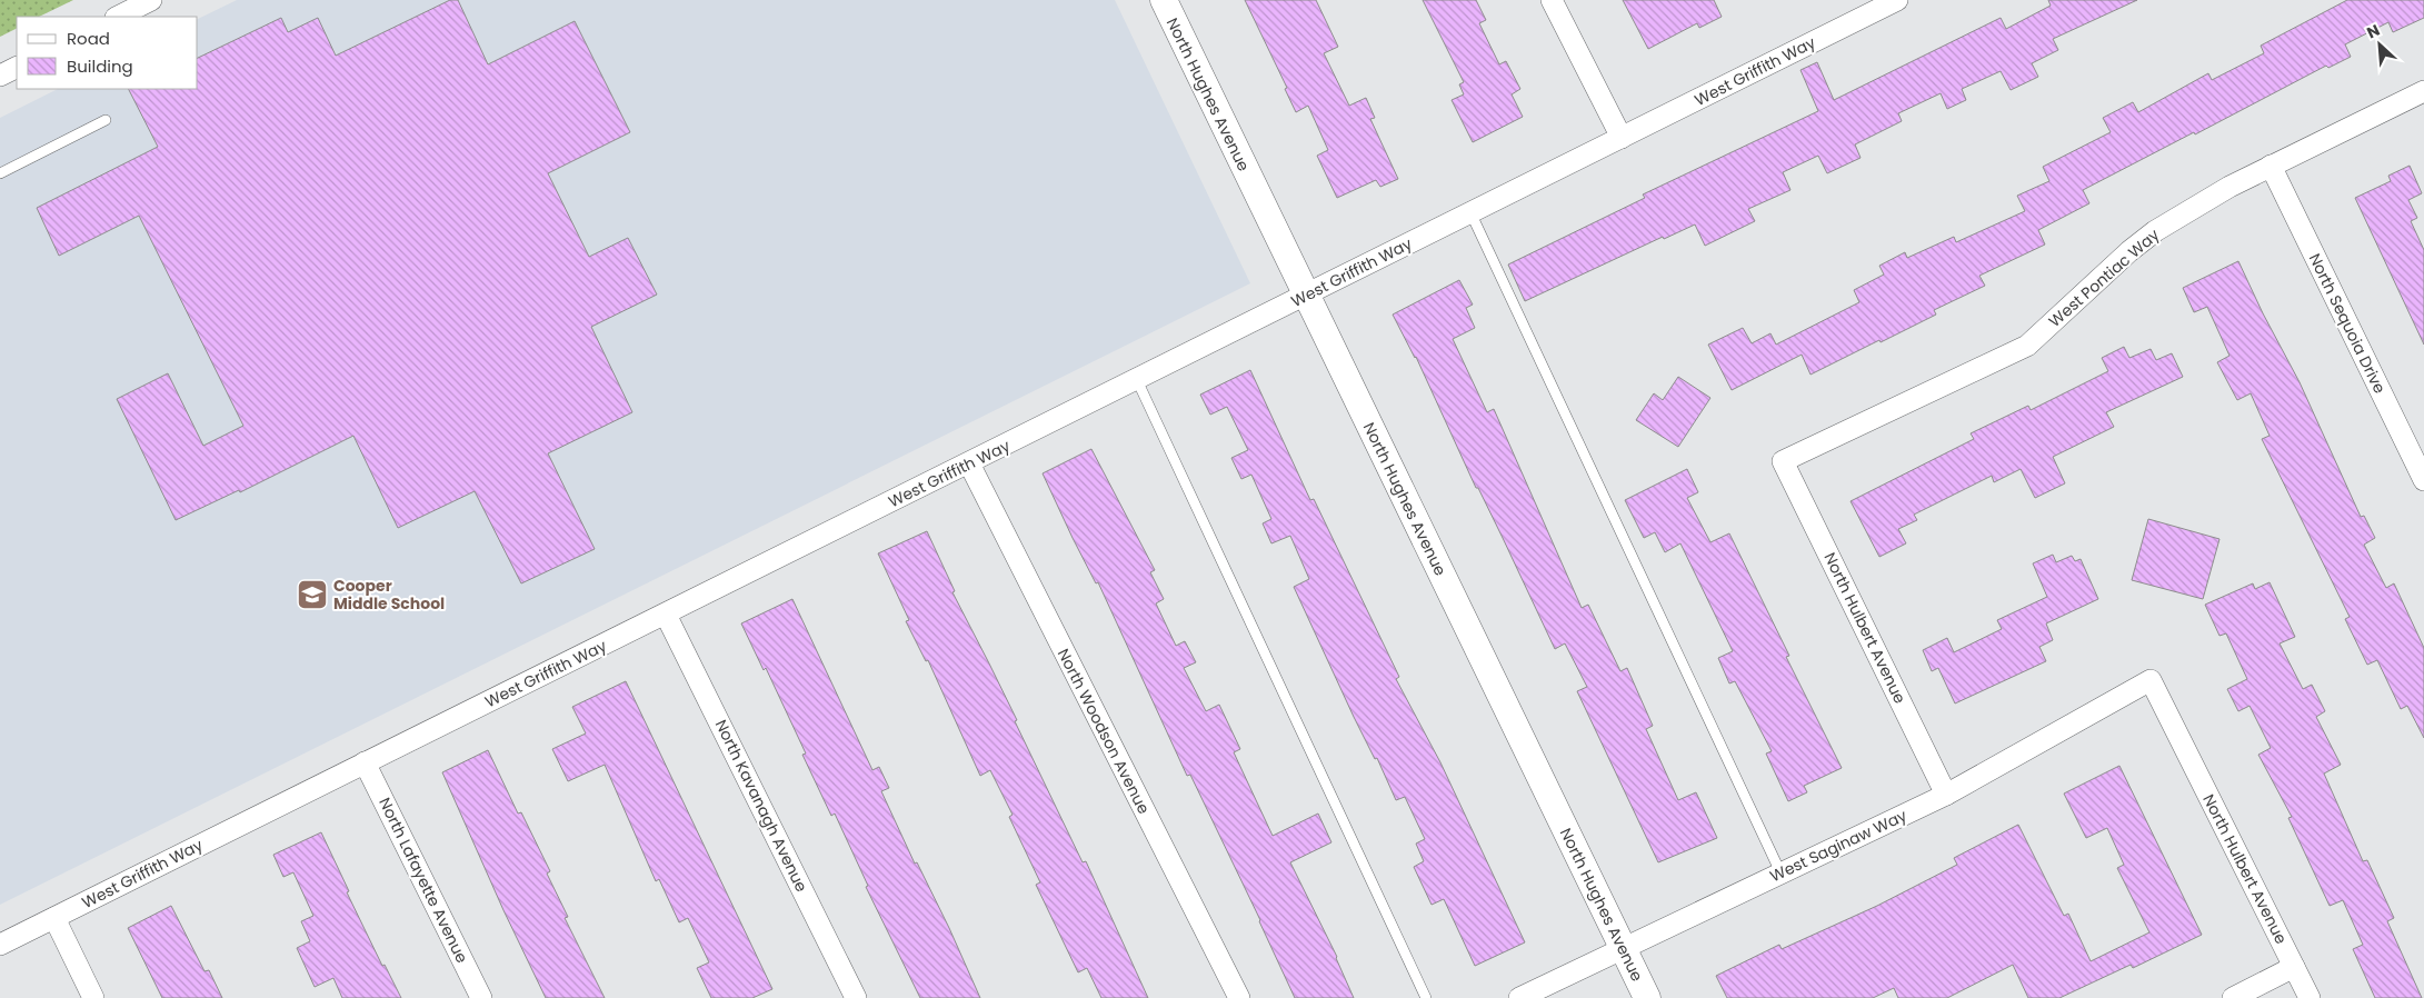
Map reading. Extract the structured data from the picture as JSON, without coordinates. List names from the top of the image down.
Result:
{
  "streets": {
    "street": [
      "West Griffith Way",
      "North Hughes Avenue",
      "West Pontiac Way",
      "North Sequoia Drive",
      "North Hulbert Avenue",
      "North Woodson Avenue",
      "North Kavanagh Avenue",
      "West Saginaw Way",
      "North Lafayette Avenue"
    ]
  },
  "crossings": [
    ["West Griffith Way", "North Hughes Avenue"],
    ["West Griffith Way", "North Woodson Avenue"],
    ["West Griffith Way", "North Kavanagh Avenue"],
    ["West Griffith Way", "North Lafayette Avenue"],
    ["North Hughes Avenue", "West Saginaw Way"],
    ["West Pontiac Way", "North Sequoia Drive"],
    ["West Pontiac Way", "North Hulbert Avenue"],
    ["North Hulbert Avenue", "West Saginaw Way"]
  ],
  "places": {
    "school or university": ["Cooper Middle School"]
  },
  "legend": ["Road", "Building"],
  "north": "top left"
}
